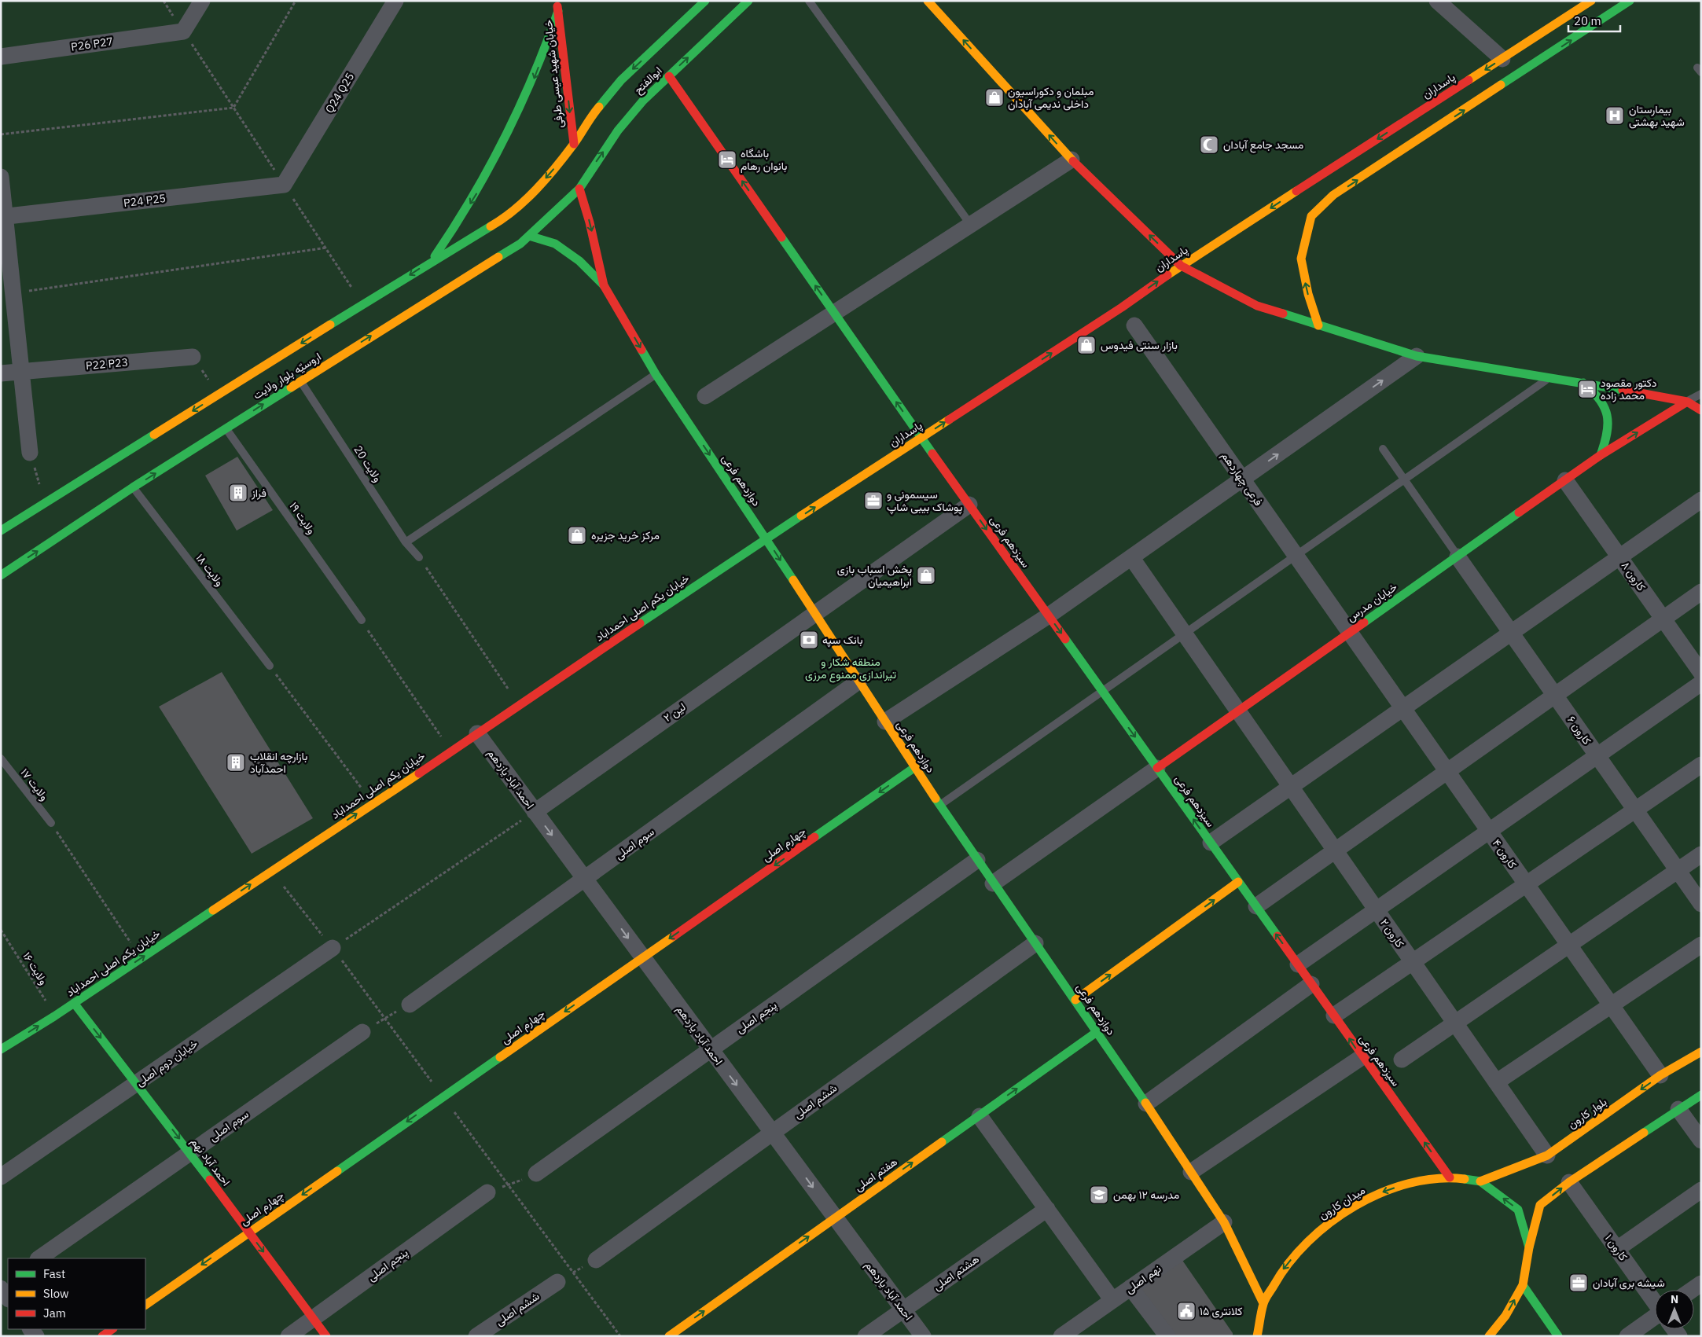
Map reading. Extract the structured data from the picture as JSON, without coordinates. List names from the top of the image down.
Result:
{
  "streets": {
    "street": [
      "P26 P27",
      "خیابان شهید عیسی طرفی",
      "ابوالفتح",
      "پاسداران",
      "Q24 Q25",
      "P24 P25",
      "P22 P23",
      "اروسیّه بلوار ولایت",
      "فرعی چهاردهم",
      "دوازدهم فرعی",
      "سیزدهم فرعی",
      "کارون ۸",
      "خیابان مدرس",
      "خیابان یکم اصلی احمداباد",
      "لین ۲",
      "کارون ۶",
      "احمد آباد یازدهم",
      "سوم اصلی",
      "چهارم اصلی",
      "کارون ۴",
      "کارون ۲",
      "پنجم اصلی",
      "خیابان دوم اصلی",
      "ششم اصلی",
      "بلوار کارون",
      "احمد آباد نهم",
      "هفتم اصلی",
      "میدان کارون",
      "کارون ۱",
      "هشتم اصلی",
      "نهم اصلی"
    ],
    "lane": [
      "ولایت 20",
      "ولایت ۱۹",
      "ولایت ۱۸",
      "ولایت ۱۷"
    ],
    "path": ["ولایت ۱۶"]
  },
  "crossings": [
    ["خیابان شهید عیسی طرفی", "ابوالفتح"],
    ["خیابان شهید عیسی طرفی", "اروسیّه بلوار ولایت"],
    ["ابوالفتح", "اروسیّه بلوار ولایت"],
    ["ابوالفتح", "دوازدهم فرعی"],
    ["ابوالفتح", "سیزدهم فرعی"],
    ["پاسداران", "دوازدهم فرعی"],
    ["پاسداران", "سیزدهم فرعی"],
    ["پاسداران", "خیابان یکم اصلی احمداباد"],
    ["Q24 Q25", "P24 P25"],
    ["اروسیّه بلوار ولایت", "ولایت 20"],
    ["اروسیّه بلوار ولایت", "دوازدهم فرعی"],
    ["اروسیّه بلوار ولایت", "ولایت ۱۹"],
    ["اروسیّه بلوار ولایت", "ولایت ۱۸"],
    ["فرعی چهاردهم", "خیابان مدرس"],
    ["فرعی چهاردهم", "کارون ۴"],
    ["دوازدهم فرعی", "خیابان یکم اصلی احمداباد"],
    ["دوازدهم فرعی", "لین ۲"],
    ["دوازدهم فرعی", "سوم اصلی"],
    ["دوازدهم فرعی", "چهارم اصلی"],
    ["دوازدهم فرعی", "پنجم اصلی"],
    ["دوازدهم فرعی", "ششم اصلی"],
    ["دوازدهم فرعی", "هفتم اصلی"],
    ["دوازدهم فرعی", "میدان کارون"],
    ["دوازدهم فرعی", "نهم اصلی"],
    ["سیزدهم فرعی", "خیابان مدرس"],
    ["سیزدهم فرعی", "لین ۲"],
    ["سیزدهم فرعی", "میدان کارون"],
    ["کارون ۸", "خیابان مدرس"],
    ["خیابان مدرس", "کارون ۶"],
    ["خیابان مدرس", "کارون ۴"],
    ["خیابان مدرس", "کارون ۲"],
    ["خیابان یکم اصلی احمداباد", "احمد آباد یازدهم"],
    ["خیابان یکم اصلی احمداباد", "ولایت ۱۶"],
    ["خیابان یکم اصلی احمداباد", "احمد آباد نهم"],
    ["لین ۲", "احمد آباد یازدهم"],
    ["احمد آباد یازدهم", "سوم اصلی"],
    ["احمد آباد یازدهم", "چهارم اصلی"],
    ["احمد آباد یازدهم", "پنجم اصلی"],
    ["احمد آباد یازدهم", "ششم اصلی"],
    ["احمد آباد یازدهم", "هفتم اصلی"],
    ["احمد آباد یازدهم", "هشتم اصلی"],
    ["سوم اصلی", "احمد آباد نهم"],
    ["چهارم اصلی", "احمد آباد نهم"],
    ["کارون ۴", "بلوار کارون"],
    ["کارون ۲", "بلوار کارون"],
    ["پنجم اصلی", "احمد آباد نهم"],
    ["خیابان دوم اصلی", "احمد آباد نهم"],
    ["بلوار کارون", "میدان کارون"]
  ],
  "one_way": [
    "خیابان شهید عیسی طرفی",
    "دوازدهم فرعی",
    "خیابان یکم اصلی احمداباد",
    "احمد آباد یازدهم",
    "چهارم اصلی",
    "احمد آباد نهم",
    "هفتم اصلی",
    "میدان کارون"
  ],
  "parks": ["منطقه شکار و تیراندازی ممنوع مرزی"],
  "places": {
    "shop": [
      "مبلمان و دکوراسیون داخلی ندیمی آبادان",
      "بازار سنتی فیدوس",
      "مرکز خرید جزیره",
      "پخش اسباب بازی ابراهیمیان"
    ],
    "hospital": ["بیمارستان شهید بهشتی"],
    "mosque": ["مسجد جامع آبادان"],
    "hotel": ["باشگاه بانوان رهام", "دكتور مقصود محمد زاده"],
    "building": ["فراز", "بازارچه انقلاب احمدآباد"],
    "office": ["سیسمونی و پوشاک بیبی شاپ", "شیشه بری آبادان"],
    "bank": ["بانک سپه"],
    "school or university": ["مدرسه ۱۲ بهمن"],
    "public building": ["کلانتری ۱۵"]
  },
  "legend": ["Fast", "Slow", "Jam"],
  "scale_bar": "20 m",
  "north": "top"
}
